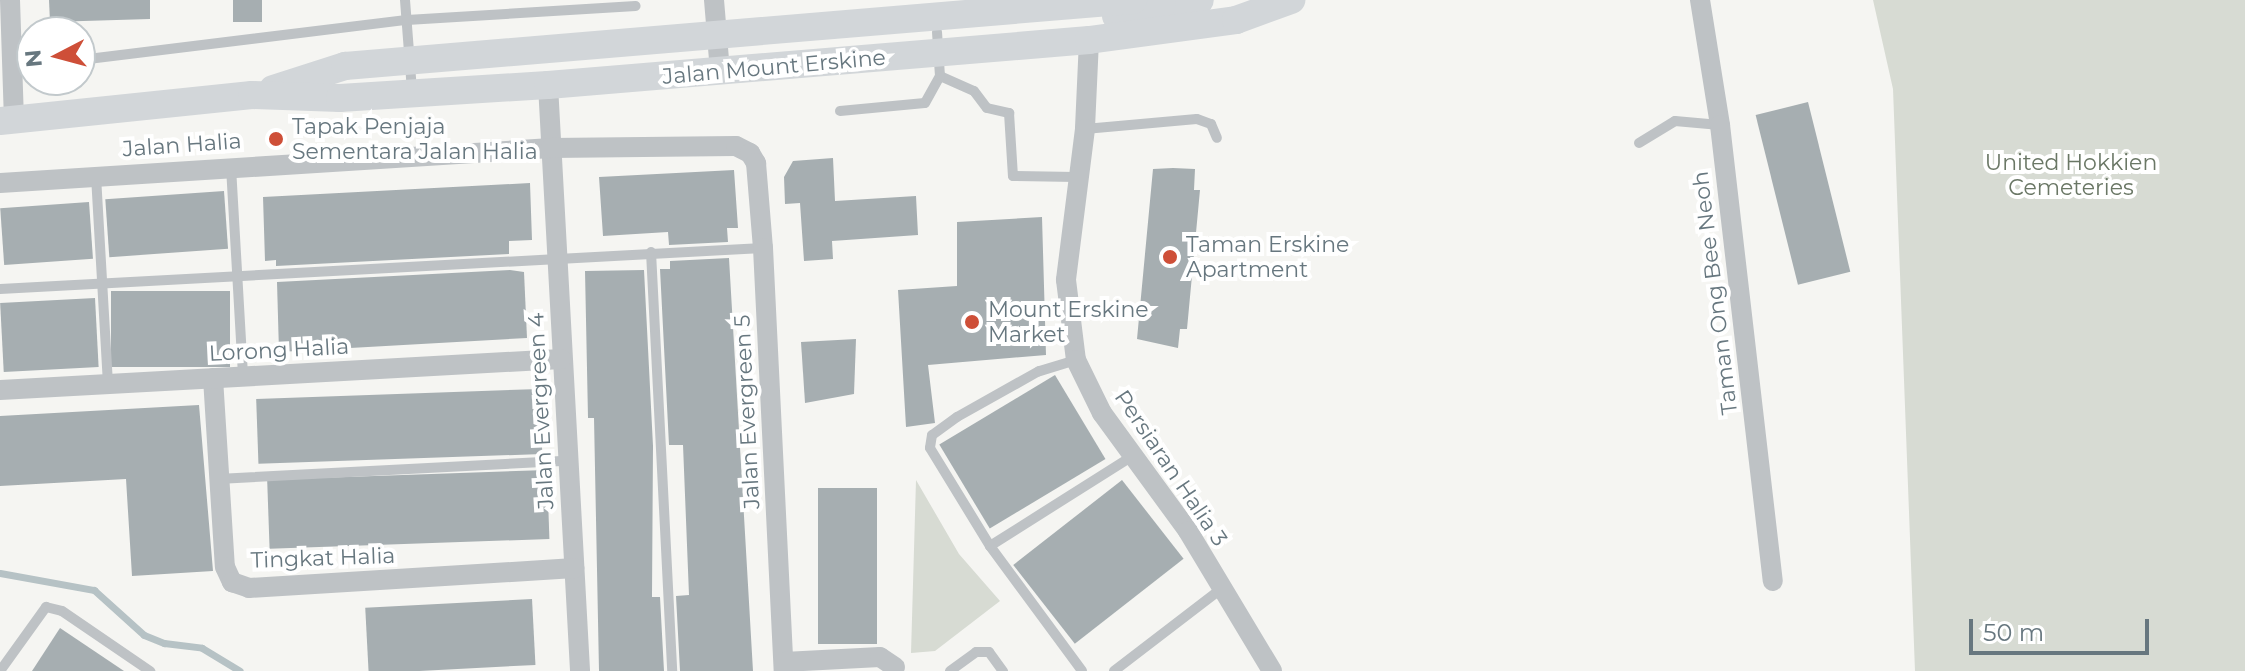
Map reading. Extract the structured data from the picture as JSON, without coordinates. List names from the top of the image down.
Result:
{
  "streets": {
    "main road": ["Jalan Mount Erskine"],
    "street": [
      "Jalan Halia",
      "Taman Ong Bee Neoh",
      "Lorong Halia",
      "Jalan Evergreen 4",
      "Jalan Evergreen 5",
      "Persiaran Halia 3",
      "Tingkat Halia"
    ]
  },
  "crossings": [
    ["Jalan Mount Erskine", "Jalan Evergreen 4"],
    ["Jalan Mount Erskine", "Persiaran Halia 3"],
    ["Jalan Halia", "Jalan Evergreen 4"],
    ["Jalan Halia", "Jalan Evergreen 5"],
    ["Lorong Halia", "Jalan Evergreen 4"],
    ["Lorong Halia", "Tingkat Halia"],
    ["Jalan Evergreen 4", "Tingkat Halia"]
  ],
  "parks": ["United Hokkien Cemeteries"],
  "places": ["Tapak Penjaja Sementara Jalan Halia", "Taman Erskine Apartment", "Mount Erskine Market"],
  "scale_bar": "50 m",
  "north": "left"
}
